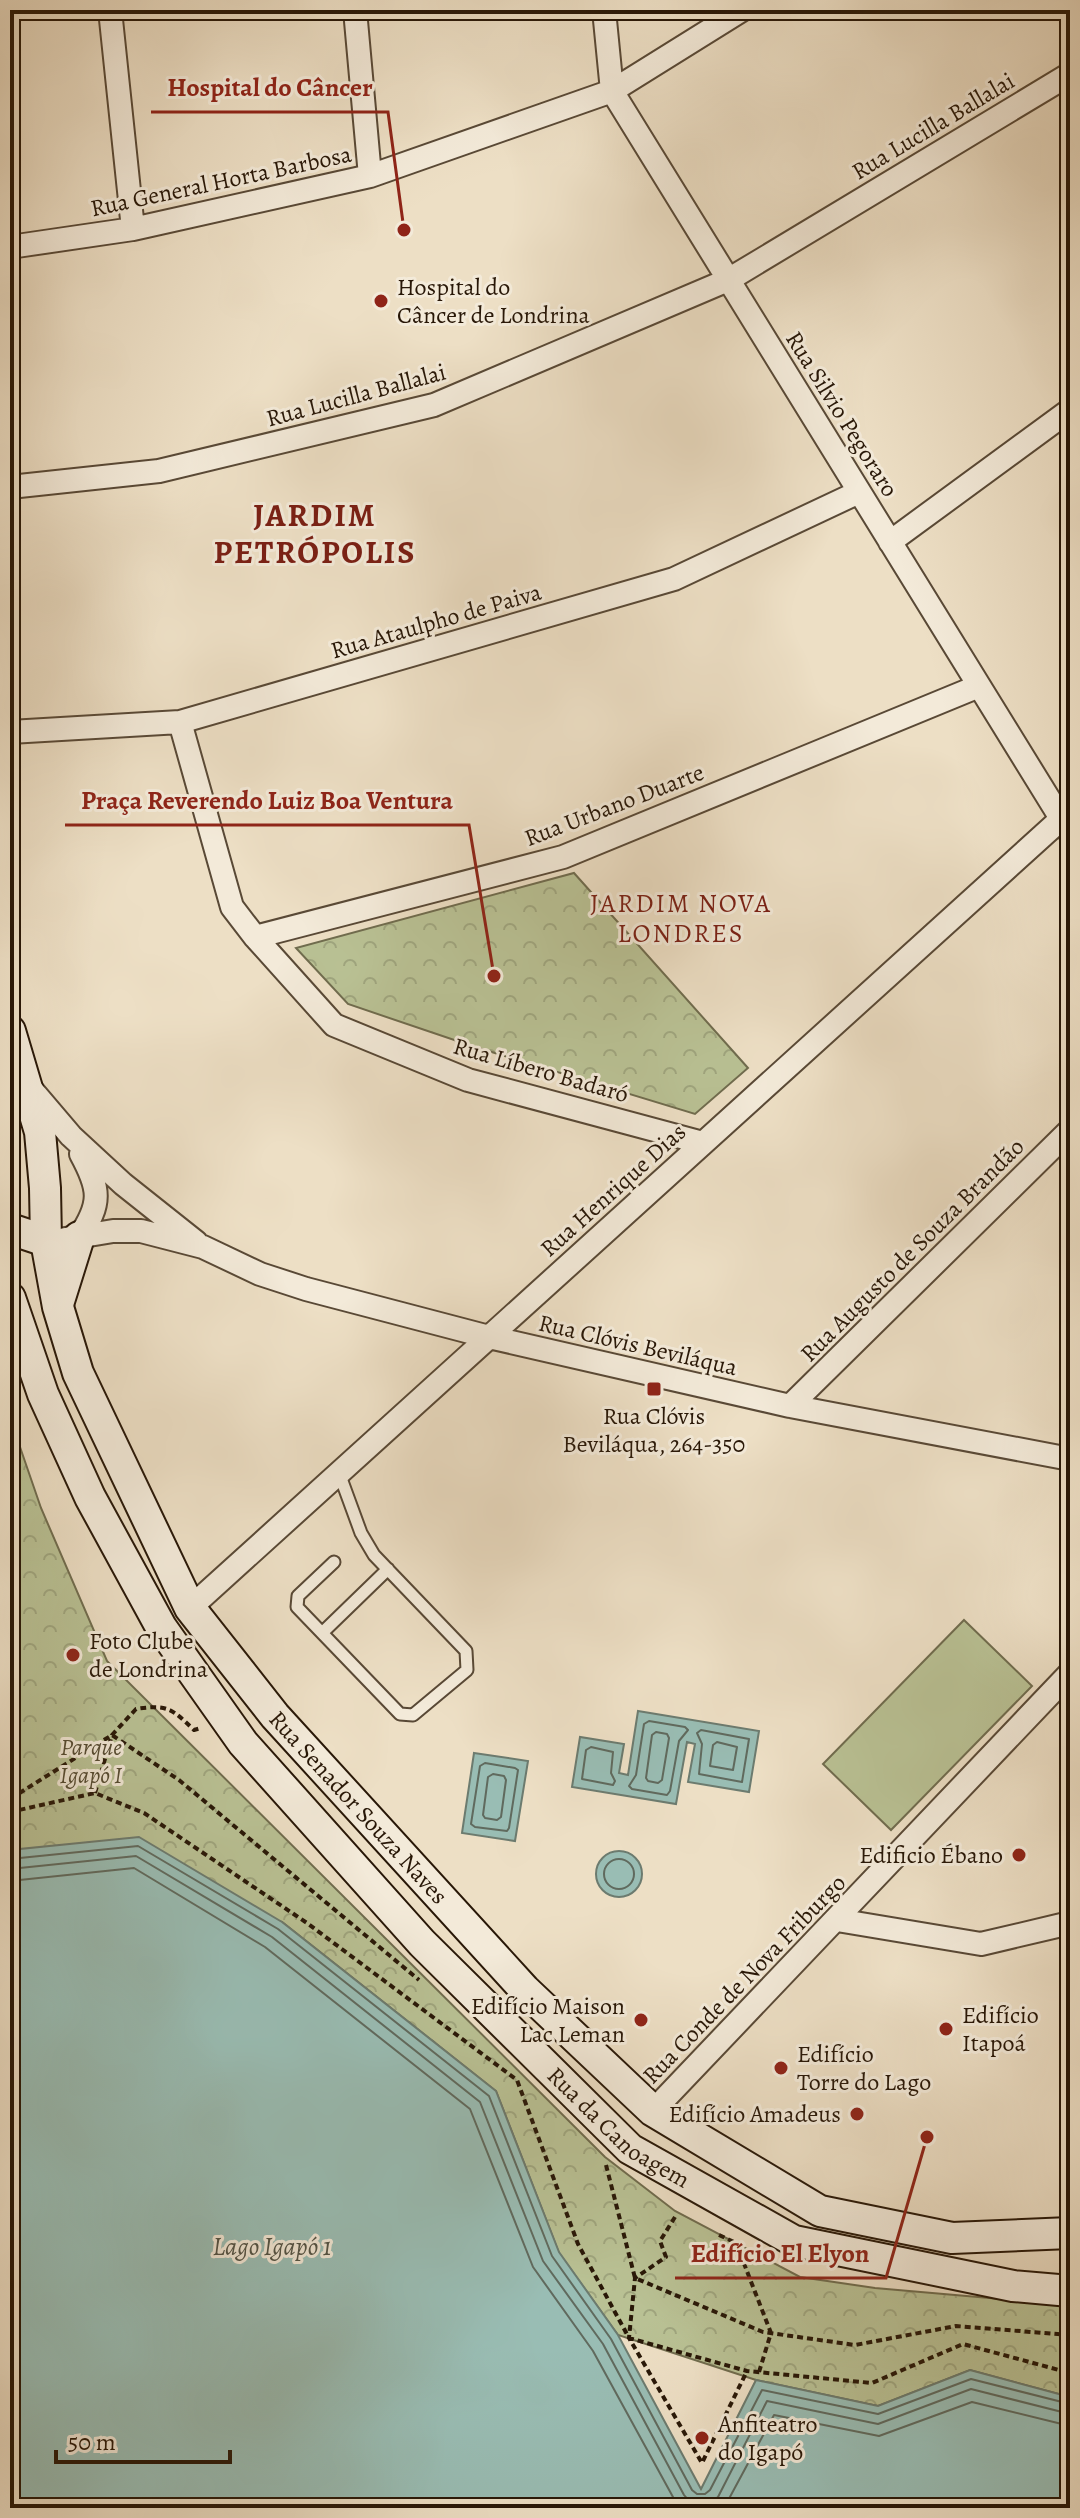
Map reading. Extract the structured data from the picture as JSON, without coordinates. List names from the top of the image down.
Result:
{
  "streets": {
    "main road": ["Rua Senador Souza Naves", "Rua da Canoagem"],
    "street": [
      "Rua Lucilla Ballalai",
      "Rua General Horta Barbosa",
      "Rua Silvio Pegoraro",
      "Rua Ataulpho de Paiva",
      "Rua Urbano Duarte",
      "Rua Líbero Badaró",
      "Rua Henrique Dias",
      "Rua Augusto de Souza Brandão",
      "Rua Clóvis Beviláqua",
      "Rua Conde de Nova Friburgo"
    ]
  },
  "crossings": [
    ["Rua Lucilla Ballalai", "Rua Silvio Pegoraro"],
    ["Rua General Horta Barbosa", "Rua Silvio Pegoraro"],
    ["Rua Silvio Pegoraro", "Rua Ataulpho de Paiva"],
    ["Rua Silvio Pegoraro", "Rua Urbano Duarte"],
    ["Rua Silvio Pegoraro", "Rua Henrique Dias"],
    ["Rua Ataulpho de Paiva", "Rua Líbero Badaró"],
    ["Rua Urbano Duarte", "Rua Líbero Badaró"],
    ["Rua Líbero Badaró", "Rua Henrique Dias"],
    ["Rua Henrique Dias", "Rua Clóvis Beviláqua"],
    ["Rua Henrique Dias", "Rua Senador Souza Naves"],
    ["Rua Augusto de Souza Brandão", "Rua Clóvis Beviláqua"],
    ["Rua Clóvis Beviláqua", "Rua Senador Souza Naves"],
    ["Rua Senador Souza Naves", "Rua Conde de Nova Friburgo"]
  ],
  "districts": ["JARDIM PETRÓPOLIS", "JARDIM NOVA LONDRES"],
  "water": ["Lago Igapó 1"],
  "parks": ["Parque Igapó I"],
  "places": {
    "other": [
      "Hospital do Câncer",
      "Hospital do Câncer de Londrina",
      "Praça Reverendo Luiz Boa Ventura",
      "Foto Clube de Londrina",
      "Edificio Ébano",
      "Edifício Maison Lac Leman",
      "Edifício Itapoá",
      "Edifício Torre do Lago",
      "Edifício Amadeus",
      "Edifício El Elyon",
      "Anfiteatro do Igapó"
    ],
    "transit": ["Rua Clóvis Beviláqua, 264-350"]
  },
  "scale_bar": "50 m"
}
